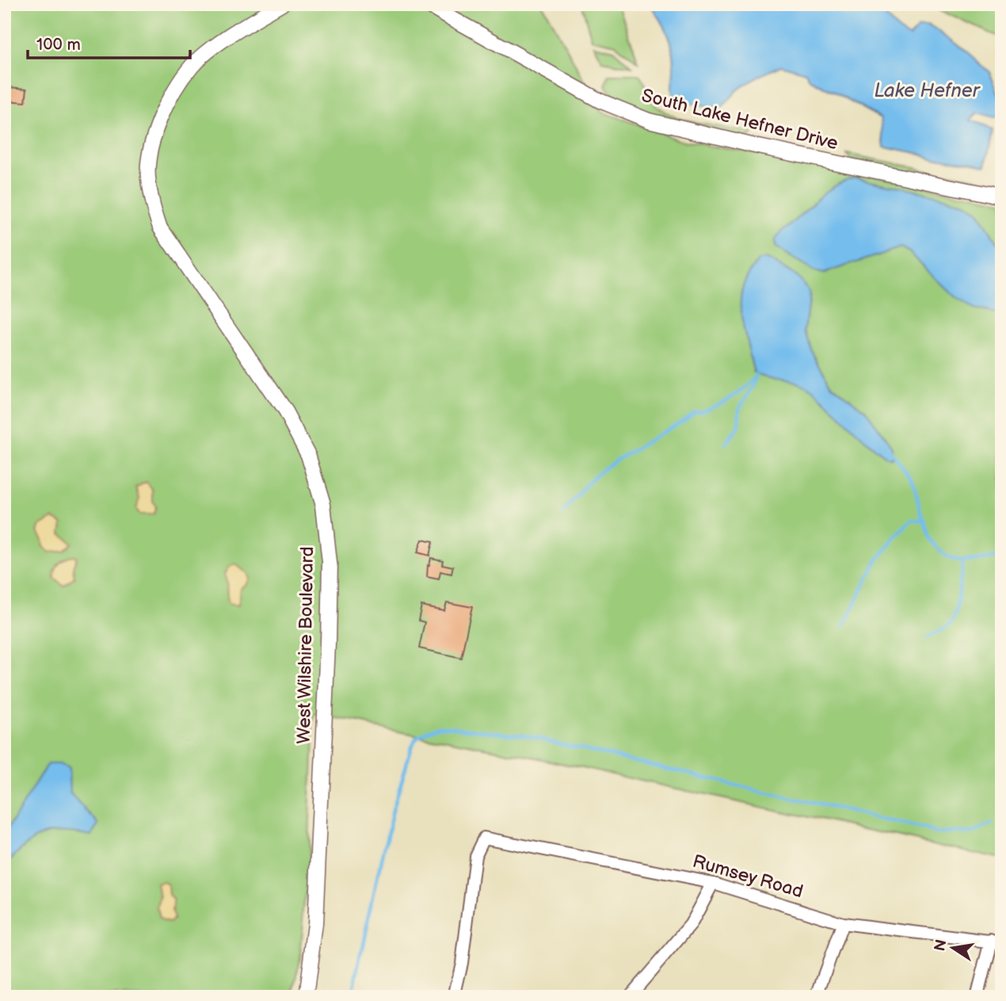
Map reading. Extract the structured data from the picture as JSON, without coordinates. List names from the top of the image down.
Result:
{
  "streets": {
    "street": ["South Lake Hefner Drive", "West Wilshire Boulevard", "Rumsey Road"]
  },
  "water": ["Lake Hefner"],
  "scale_bar": "100 m",
  "north": "left"
}
